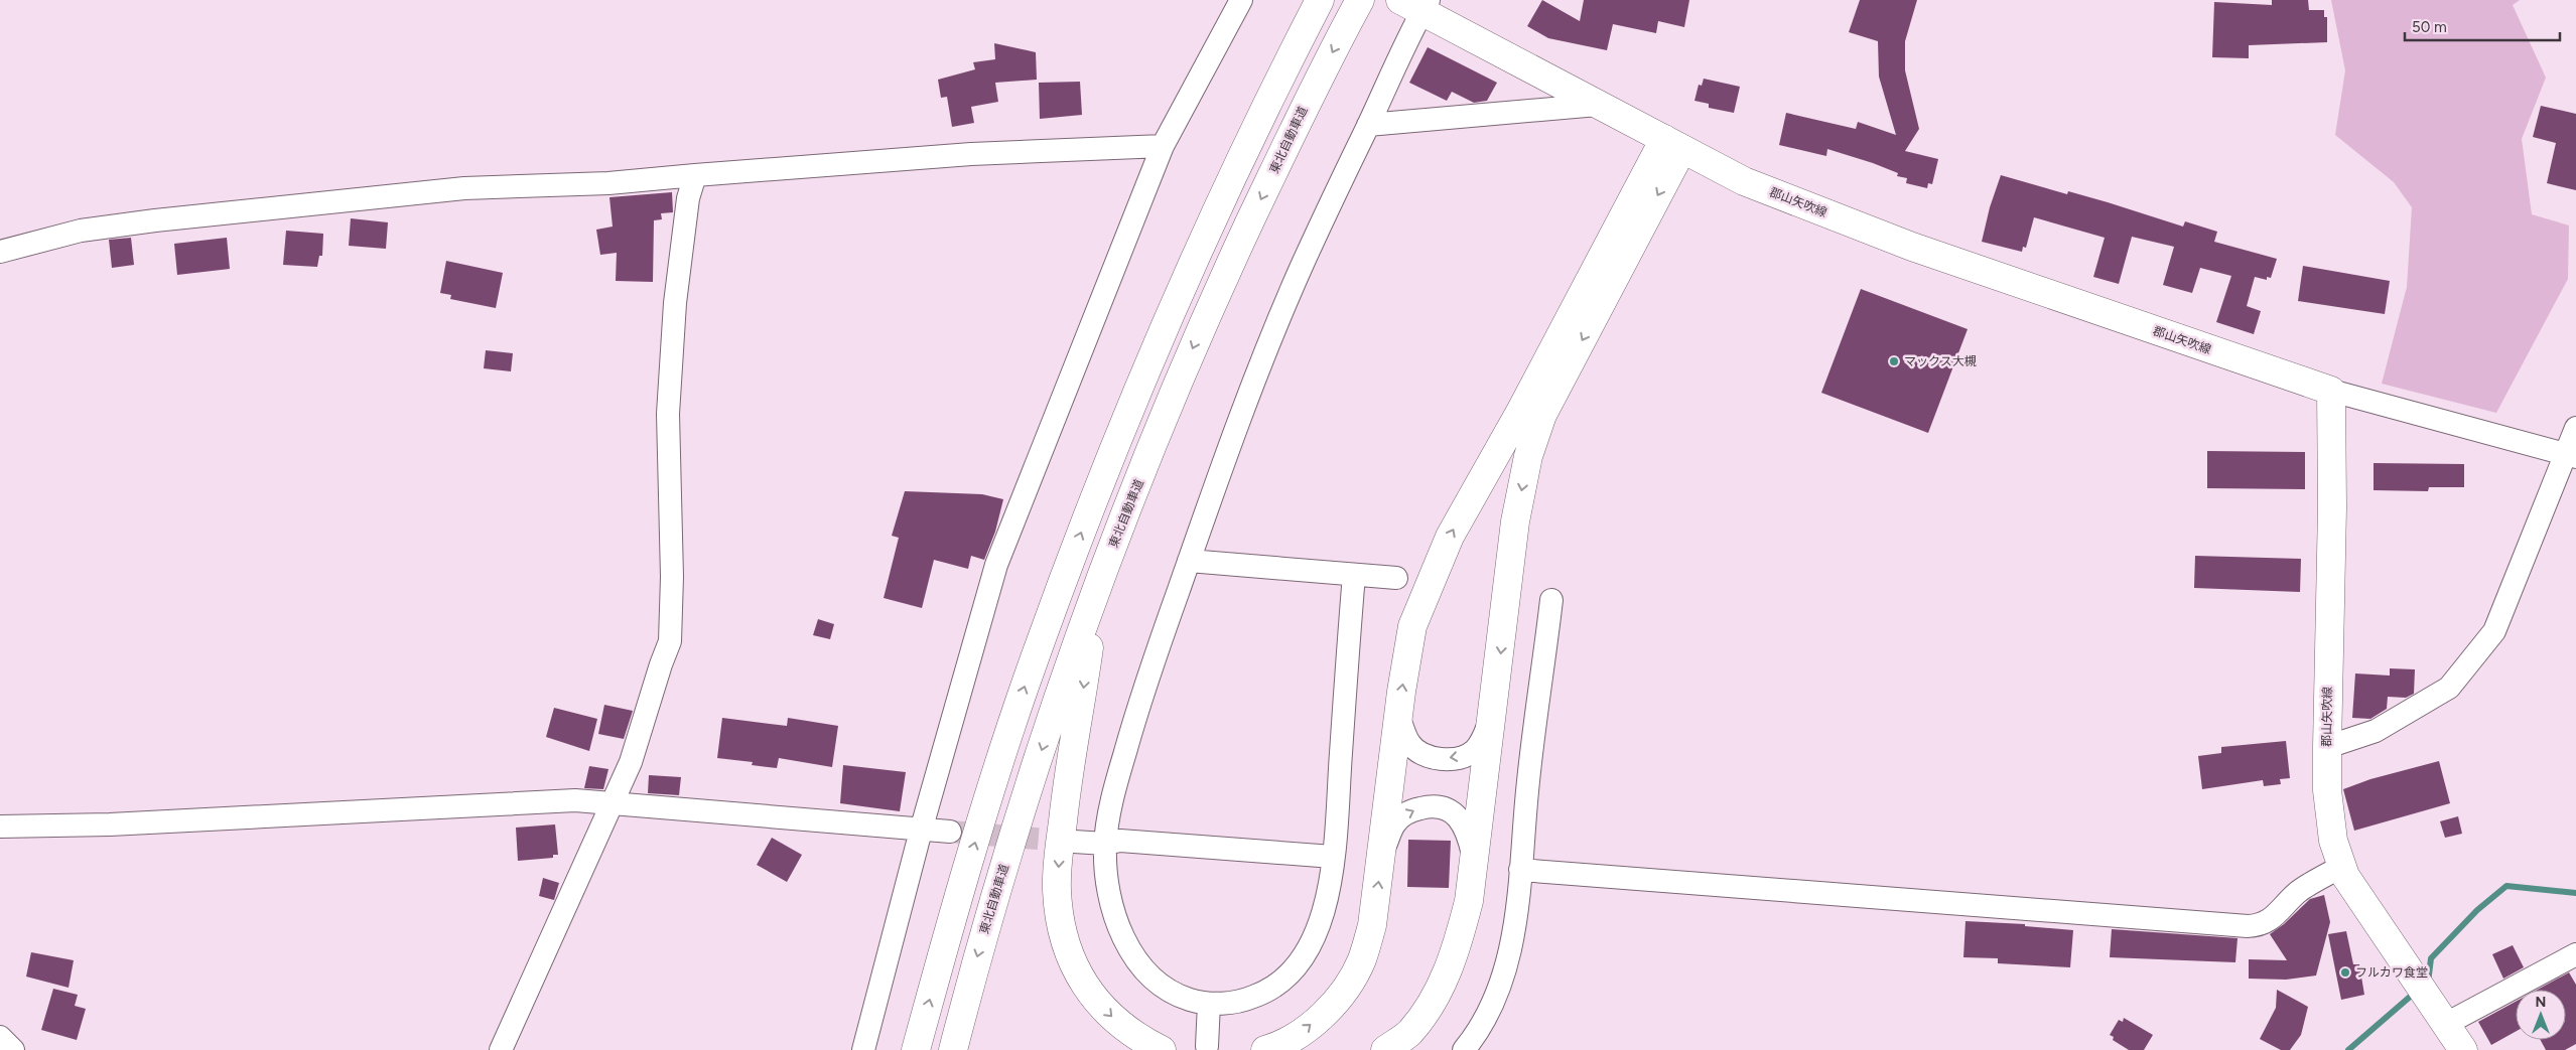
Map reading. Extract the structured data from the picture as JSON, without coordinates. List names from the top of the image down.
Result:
{
  "streets": {
    "main road": ["東北自動車道", "郡山矢吹線"]
  },
  "places": ["マックス大槻", "フルカワ食堂"],
  "scale_bar": "50 m",
  "north": "top"
}
